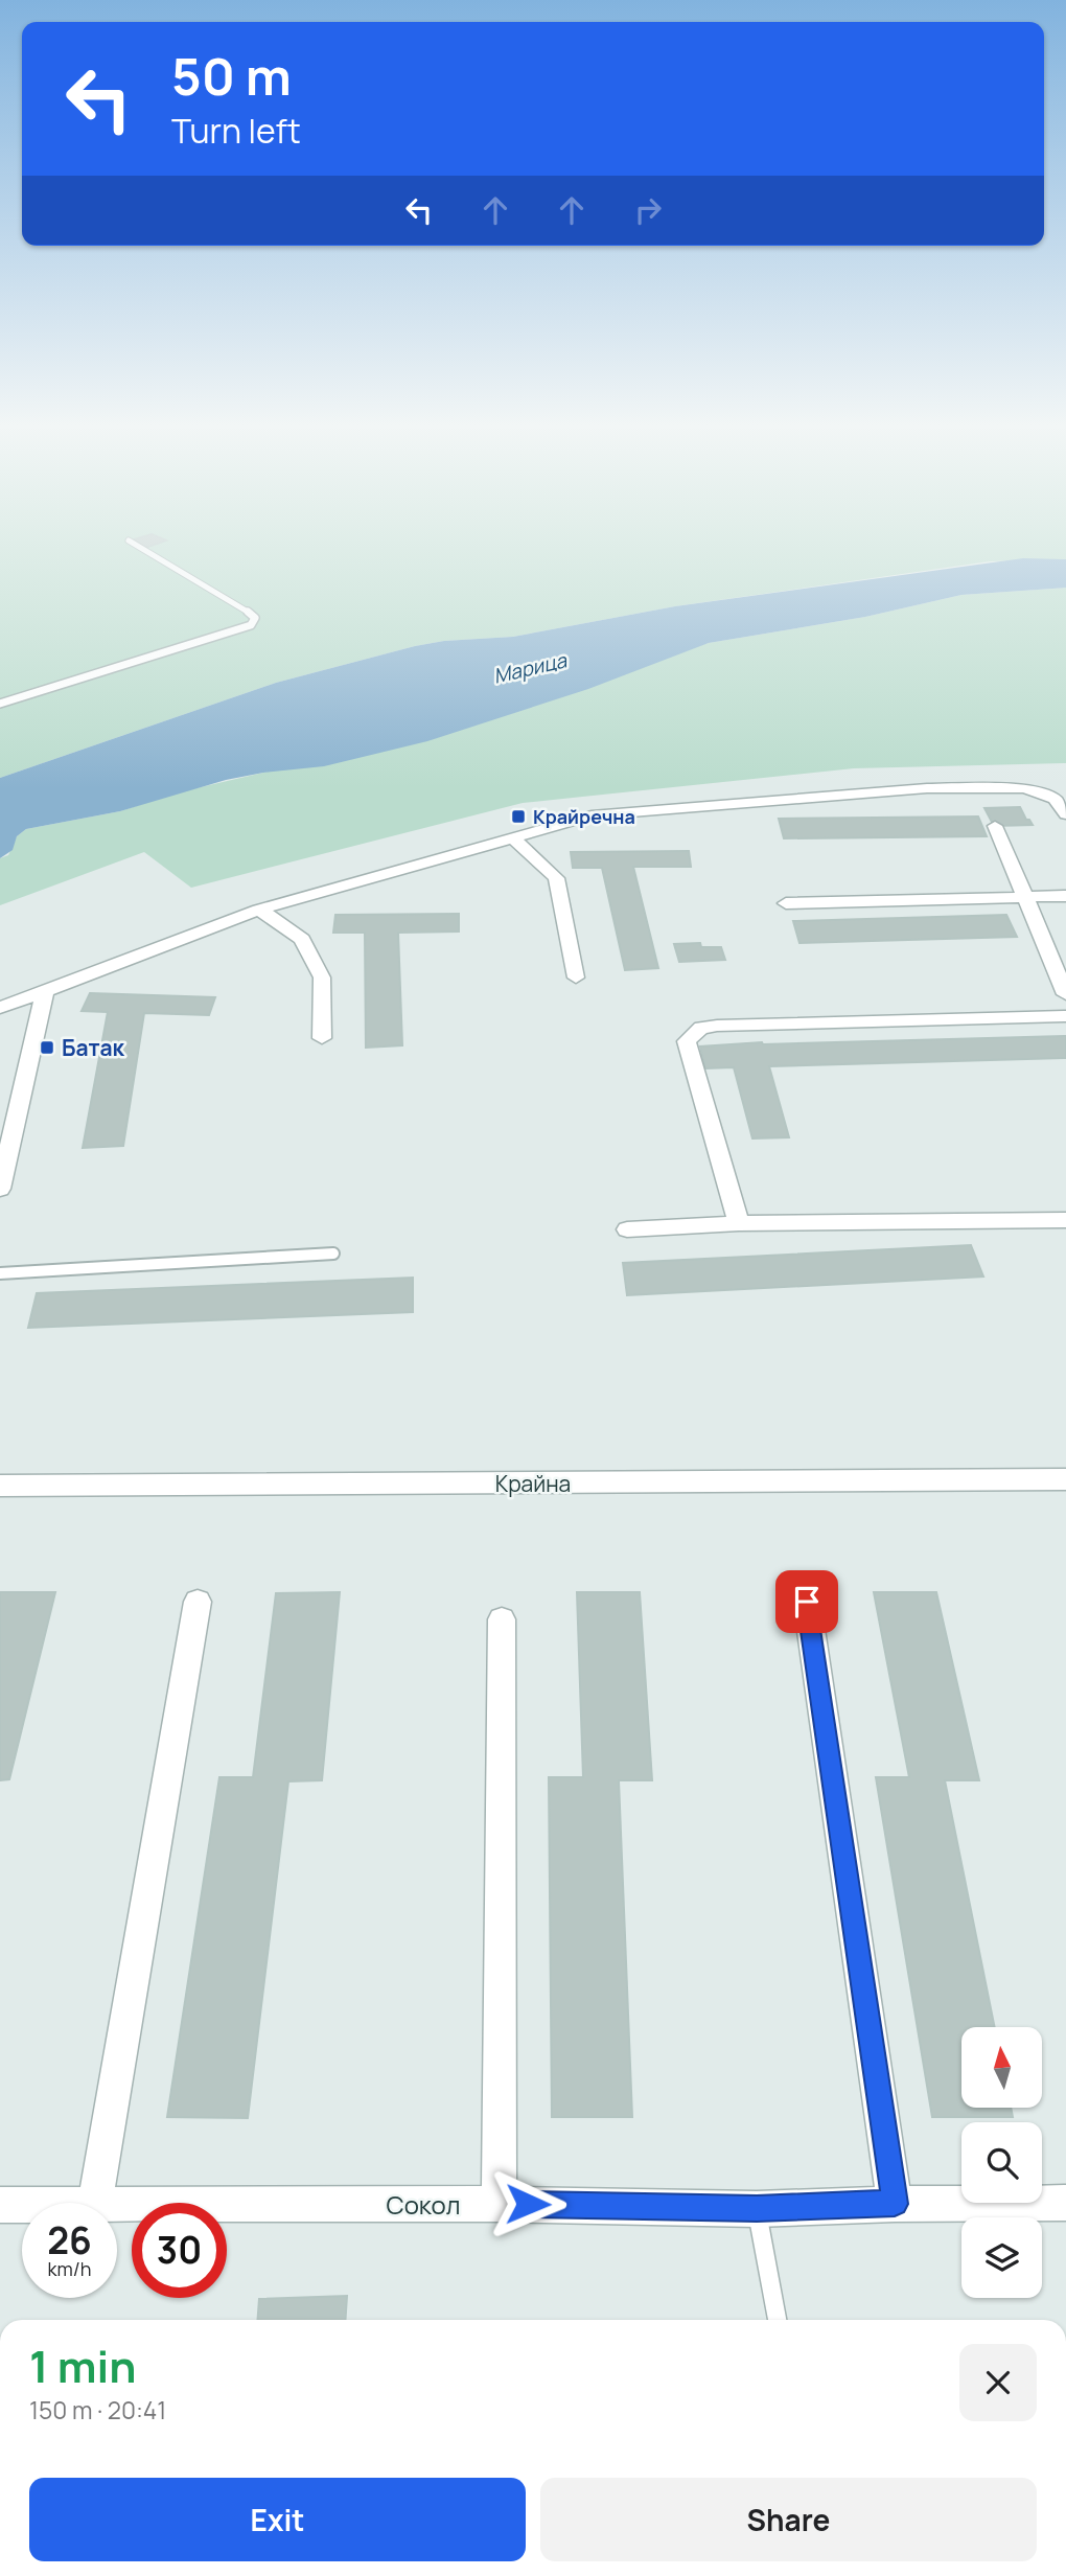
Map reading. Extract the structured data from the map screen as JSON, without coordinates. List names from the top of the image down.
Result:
{
  "streets": {
    "street": ["Крайна", "Сокол"]
  },
  "water": ["Марица"],
  "places": {
    "transit": ["Крайречна", "Батак"]
  },
  "north": "top",
  "page": {
    "turn": ["50 m", "Turn left"],
    "speed": "26 km/h",
    "limit": "30",
    "heading": ["1 min", "150 m · 20:41"],
    "buttons": ["Exit", "Share"]
  }
}
